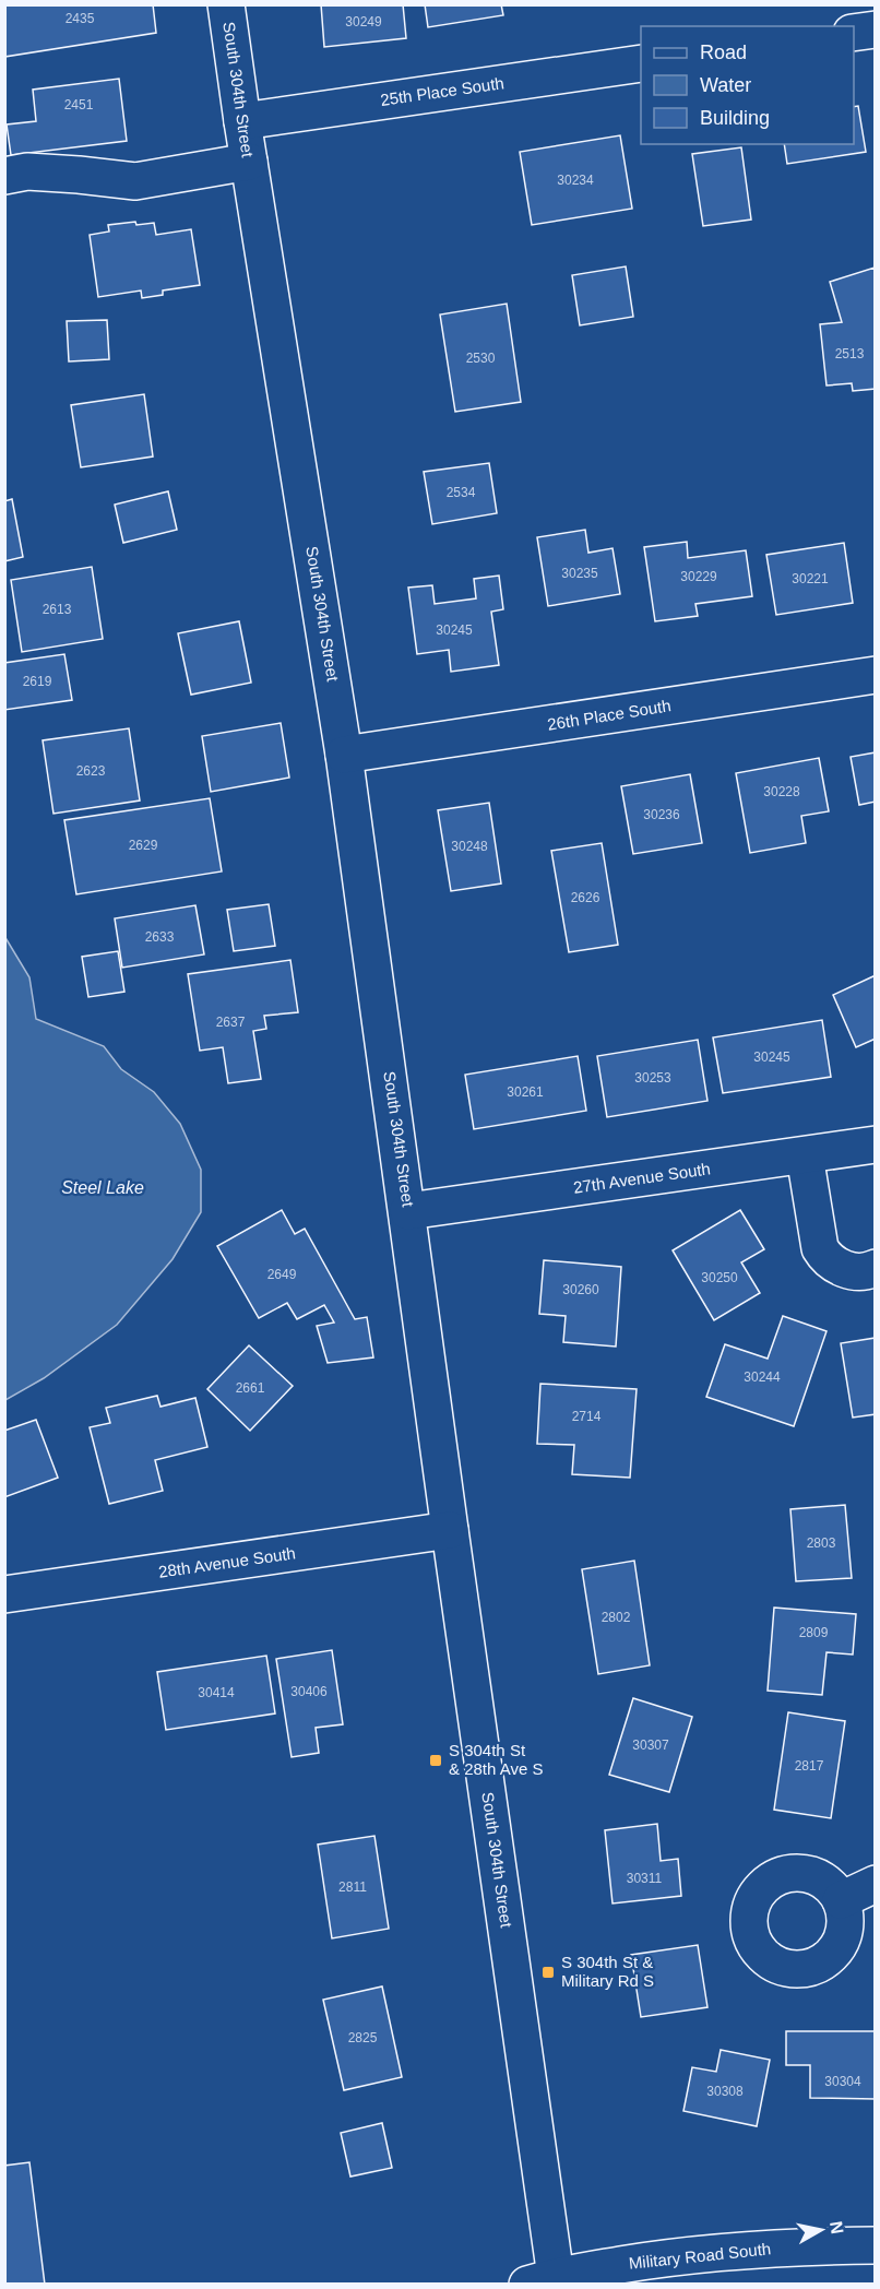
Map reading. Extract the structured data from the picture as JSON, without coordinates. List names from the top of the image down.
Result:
{
  "streets": {
    "street": [
      "South 304th Street",
      "25th Place South",
      "26th Place South",
      "27th Avenue South",
      "28th Avenue South",
      "Military Road South"
    ]
  },
  "crossings": [
    ["South 304th Street", "25th Place South"],
    ["South 304th Street", "26th Place South"],
    ["South 304th Street", "27th Avenue South"],
    ["South 304th Street", "28th Avenue South"],
    ["South 304th Street", "Military Road South"]
  ],
  "water": ["Steel Lake"],
  "places": {
    "transit": ["S 304th St & 28th Ave S", "S 304th St & Military Rd S"]
  },
  "house_numbers": [
    "2435",
    "30249",
    "2451",
    "30234",
    "2513",
    "2530",
    "2534",
    "30235",
    "30229",
    "30221",
    "2613",
    "30245",
    "2619",
    "2623",
    "30228",
    "30236",
    "2629",
    "30248",
    "2626",
    "2633",
    "2637",
    "30245",
    "30253",
    "30261",
    "2649",
    "30250",
    "30260",
    "30244",
    "2661",
    "2714",
    "2803",
    "2802",
    "2809",
    "30406",
    "30414",
    "30307",
    "2817",
    "30311",
    "2811",
    "2825",
    "30304",
    "30308"
  ],
  "legend": ["Road", "Water", "Building"],
  "north": "right"
}
